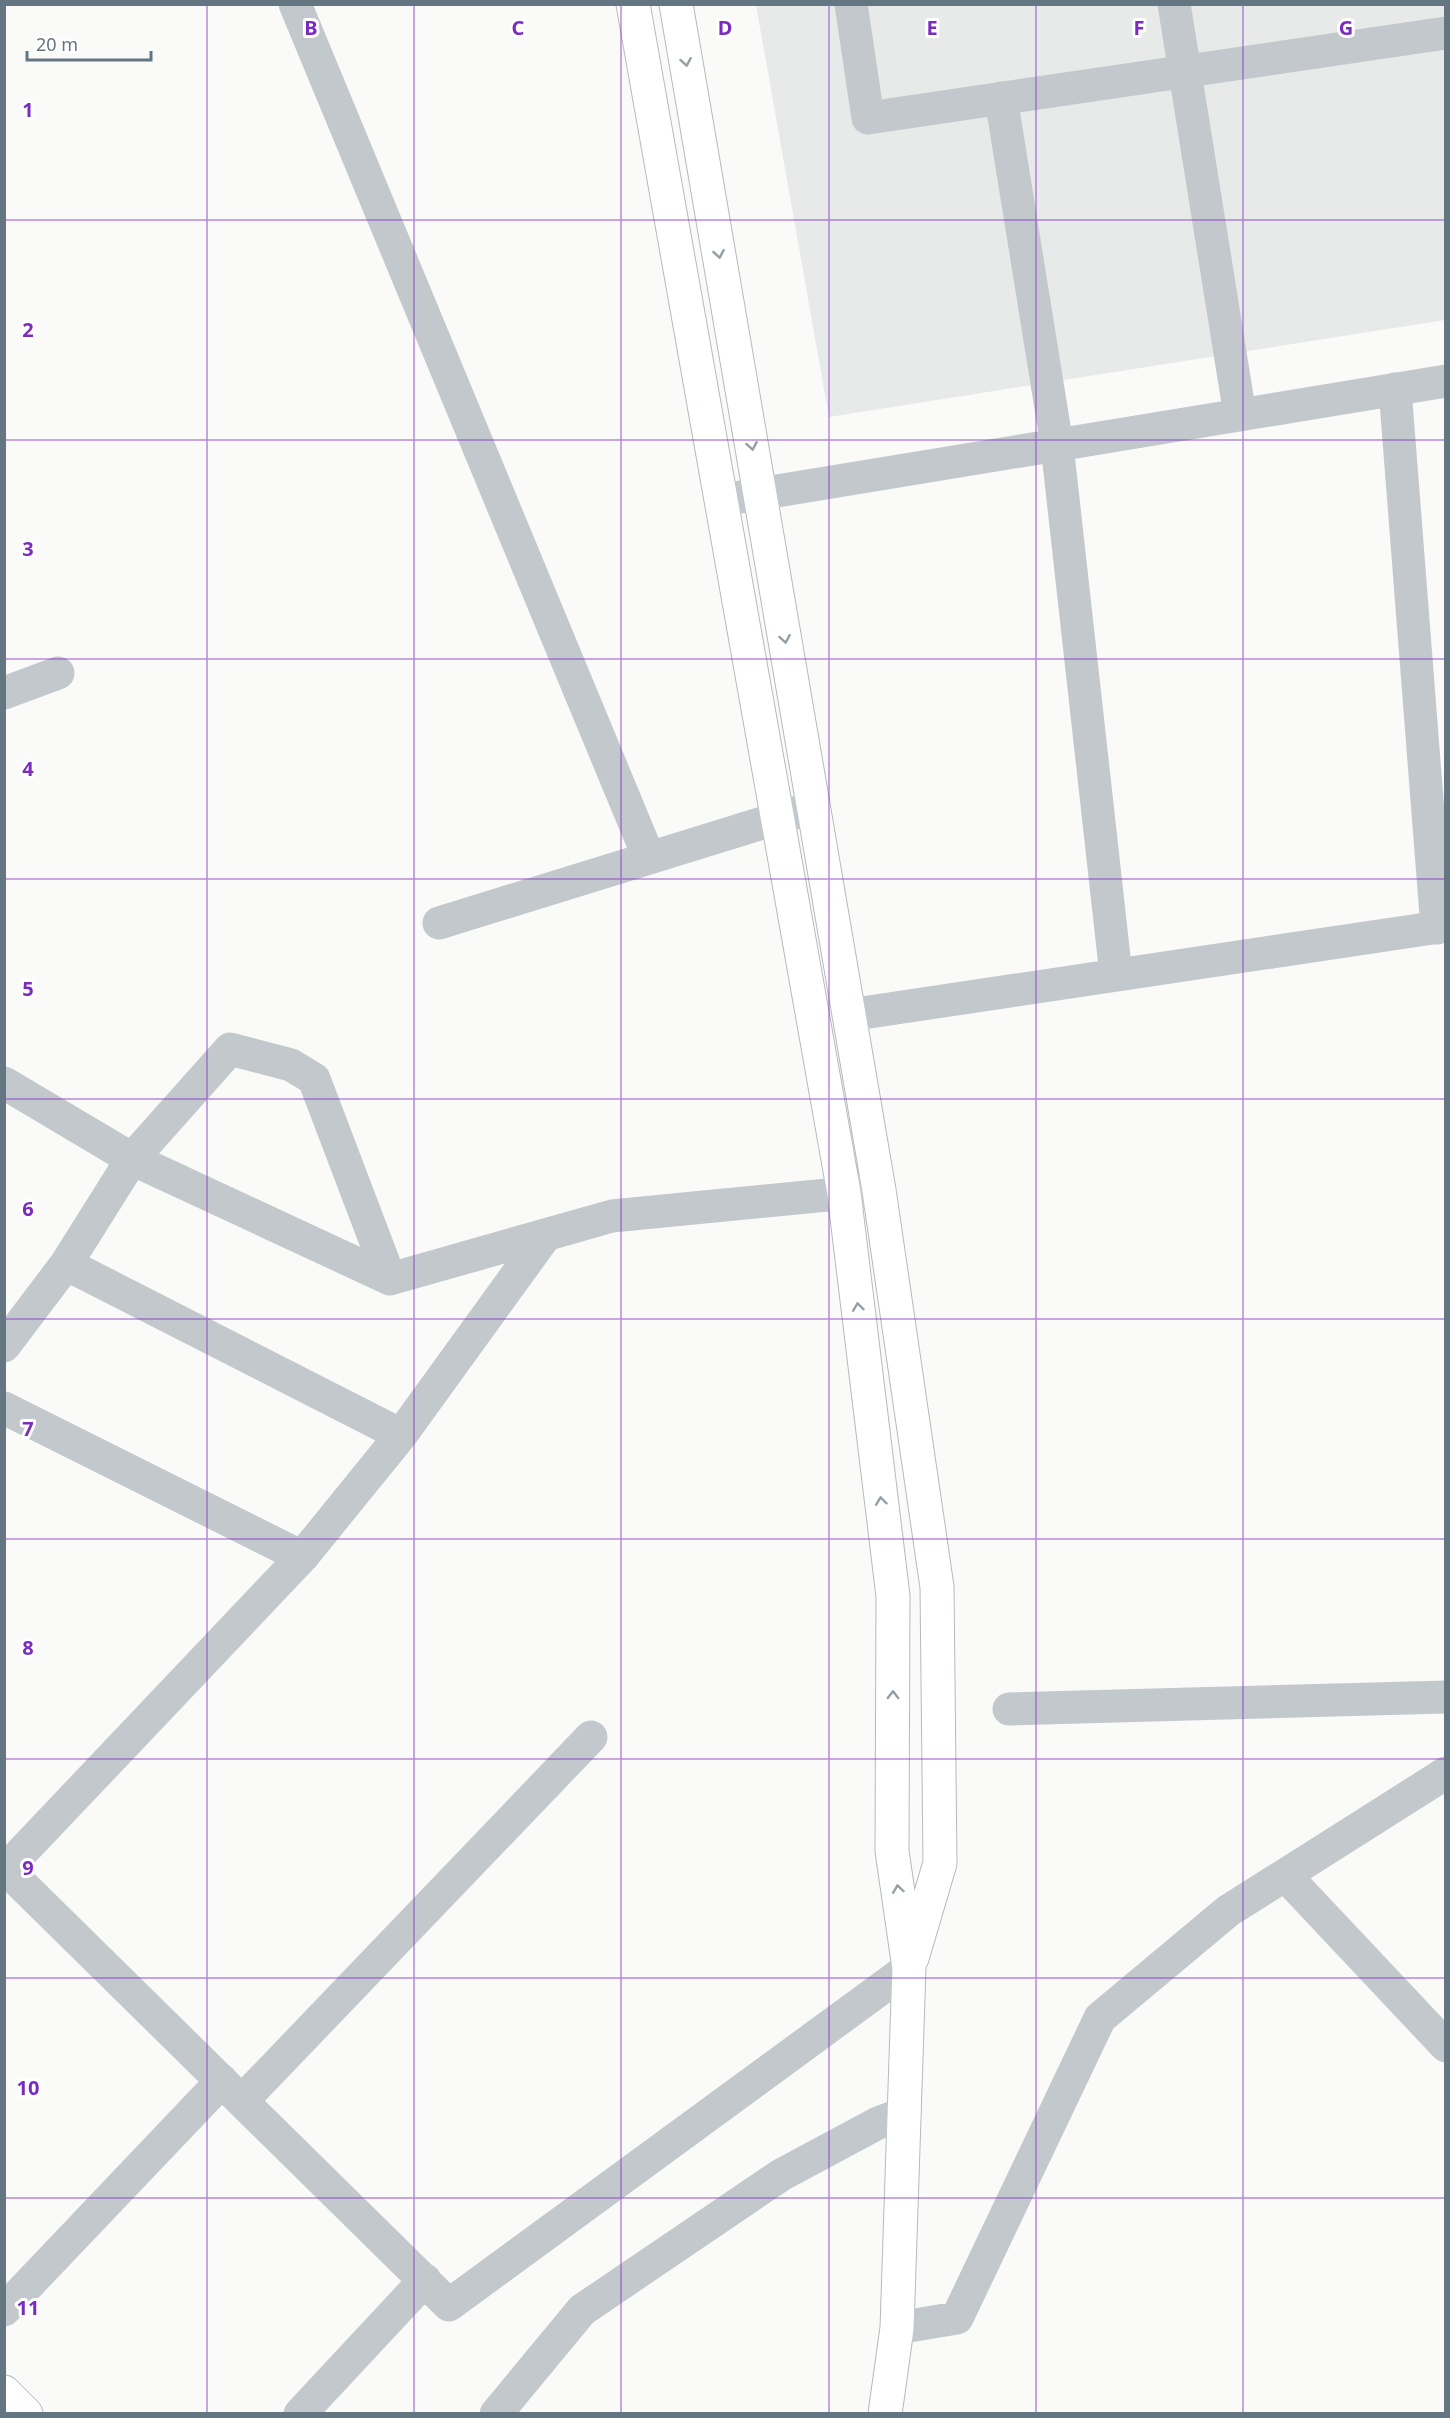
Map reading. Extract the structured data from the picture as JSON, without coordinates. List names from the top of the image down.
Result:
{
  "scale_bar": "20 m",
  "grid": {
    "columns": [
      "B",
      "C",
      "D",
      "E",
      "F",
      "G"
    ],
    "rows": [
      "1",
      "2",
      "3",
      "4",
      "5",
      "6",
      "7",
      "8",
      "9",
      "10",
      "11"
    ]
  }
}
